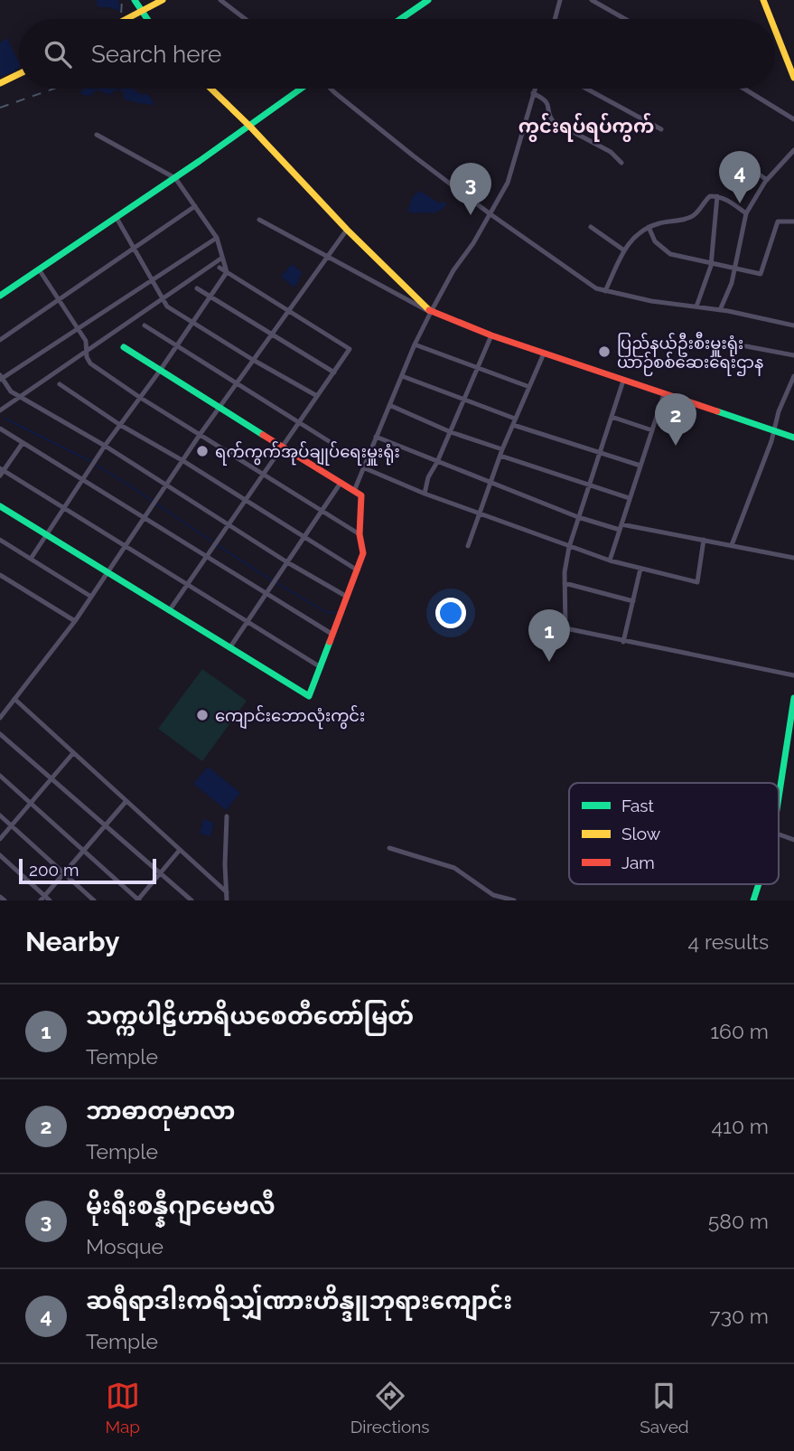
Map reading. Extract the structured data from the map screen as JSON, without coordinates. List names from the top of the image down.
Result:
{
  "districts": ["ကွင်းရပ်ရပ်ကွက်"],
  "places": ["ပြည်နယ်ဦးစီးမှူးရုံး ယာဉ်စစ်ဆေးရေးဌာန", "ရက်ကွက်အုပ်ချုပ်ရေးမှူးရုံး", "ကျောင်းဘောလုံးကွင်း"],
  "legend": ["Fast", "Slow", "Jam"],
  "scale_bar": "200 m",
  "page": {
    "search": "Search here",
    "pins": [
      "4",
      "3",
      "2",
      "1"
    ],
    "scale": "200 m",
    "heading": ["Nearby", "4 results"],
    "list": [
      {
        "mark": "1",
        "name": "သက္ကပါဠိဟာရိယစေတီတော်မြတ်",
        "note": "Temple",
        "value": "160 m"
      },
      {
        "mark": "2",
        "name": "ဘာဓာတုမာလာ",
        "note": "Temple",
        "value": "410 m"
      },
      {
        "mark": "3",
        "name": "မိုးရီးစန္နီဂျာမေဗလီ",
        "note": "Mosque",
        "value": "580 m"
      },
      {
        "mark": "4",
        "name": "ဆရီရာဒါးကရိသျှ်ဏားဟိန္ဒူဘုရားကျောင်း",
        "note": "Temple",
        "value": "730 m"
      }
    ],
    "nav": ["Map", "Directions", "Saved"]
  }
}
